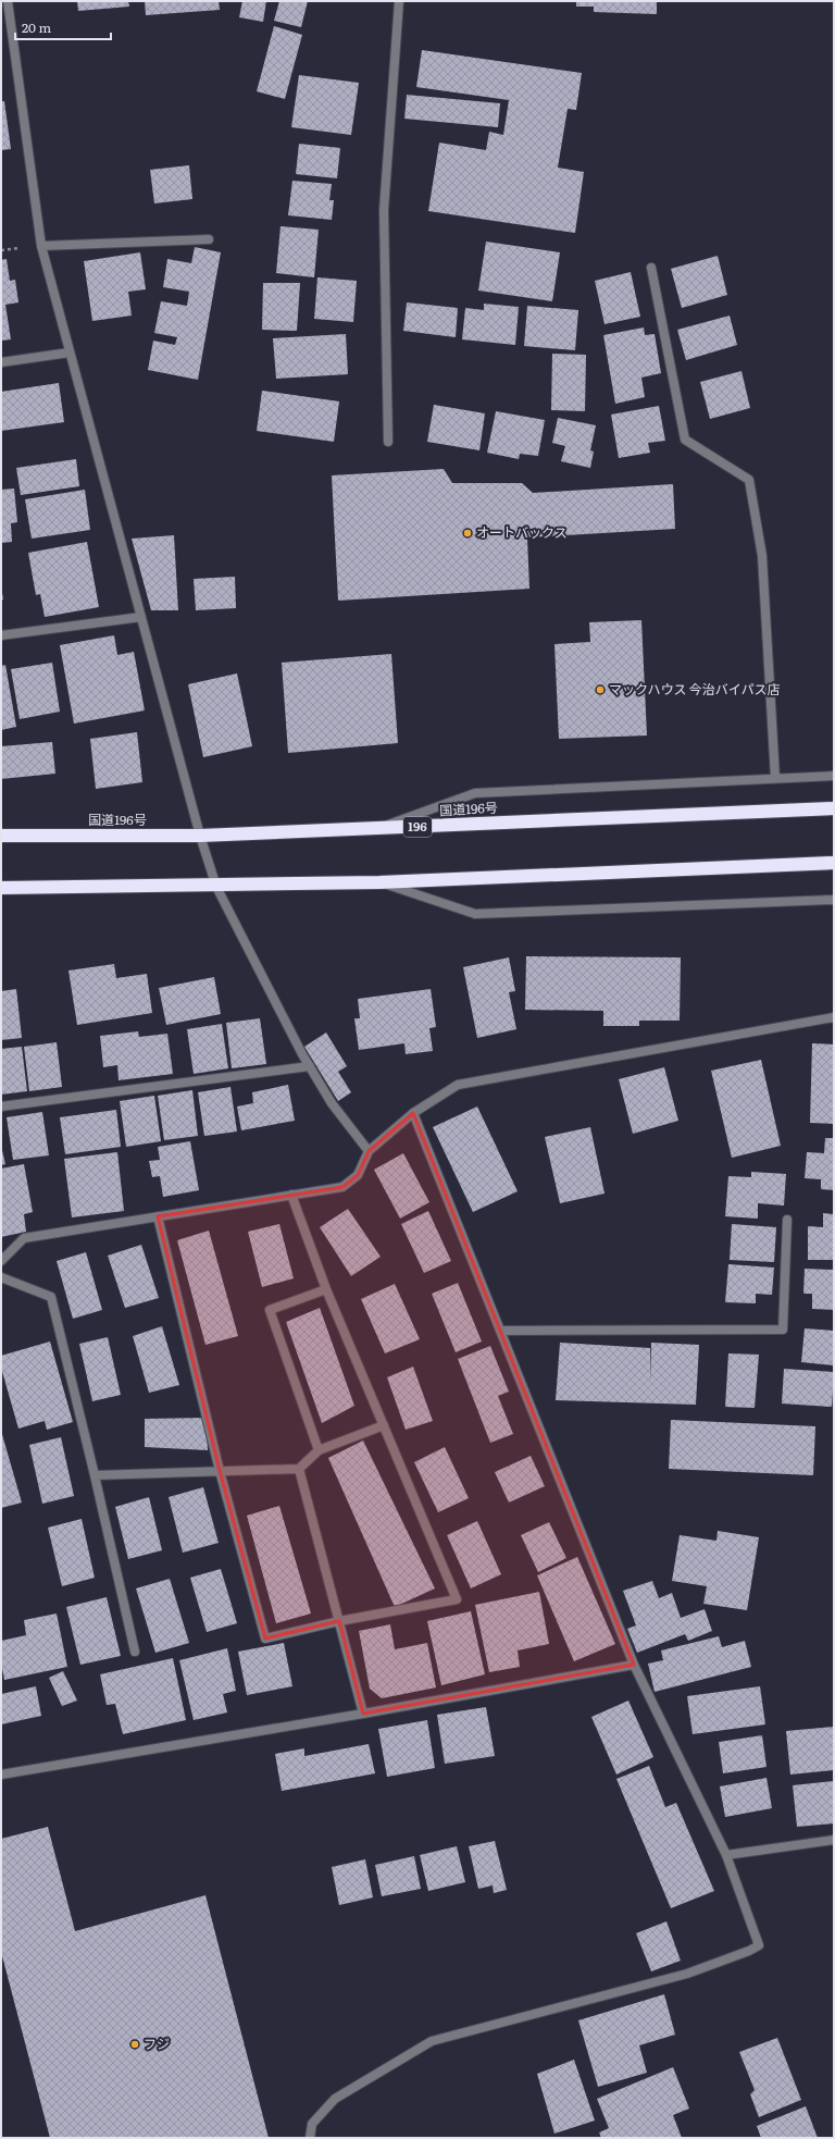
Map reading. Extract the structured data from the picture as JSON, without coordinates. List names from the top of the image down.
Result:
{
  "streets": {
    "highway": ["国道196号", "196"]
  },
  "places": ["オートバックス", "マックハウス 今治バイパス店", "フジ"],
  "scale_bar": "20 m"
}
